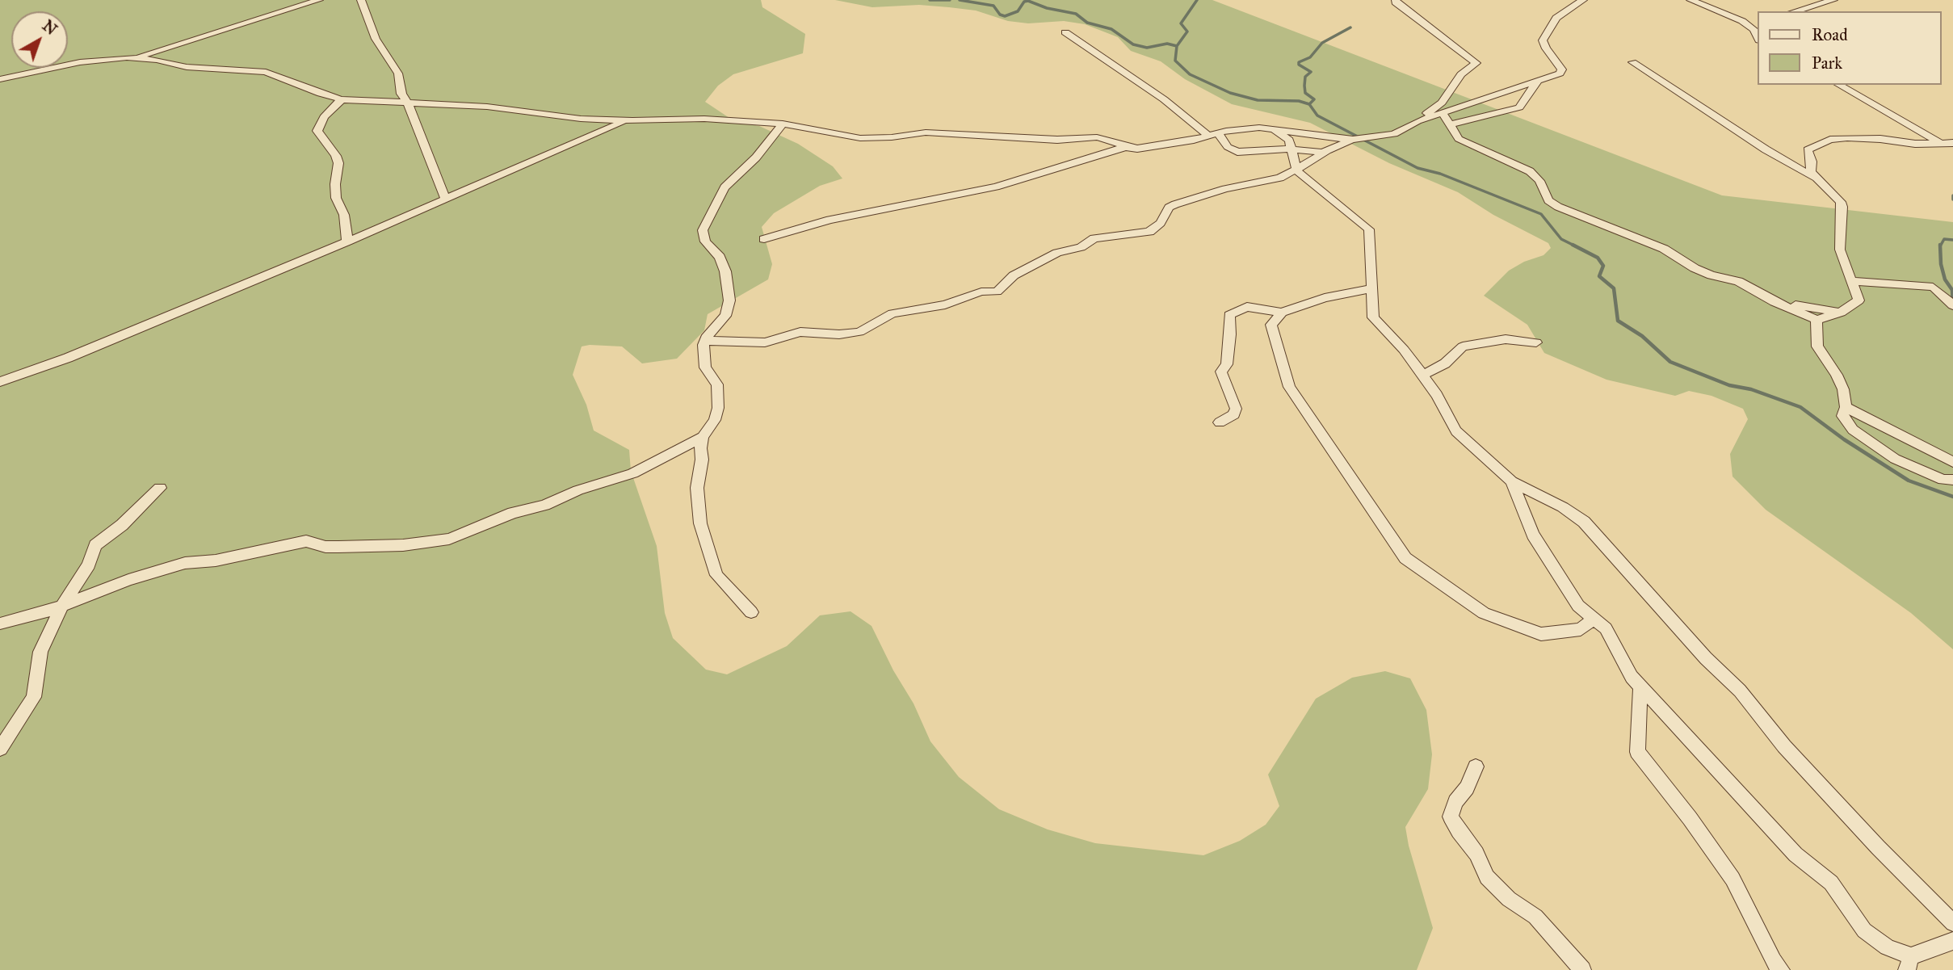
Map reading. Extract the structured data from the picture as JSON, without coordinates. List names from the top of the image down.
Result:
{
  "legend": ["Road", "Park"],
  "north": "top right"
}
